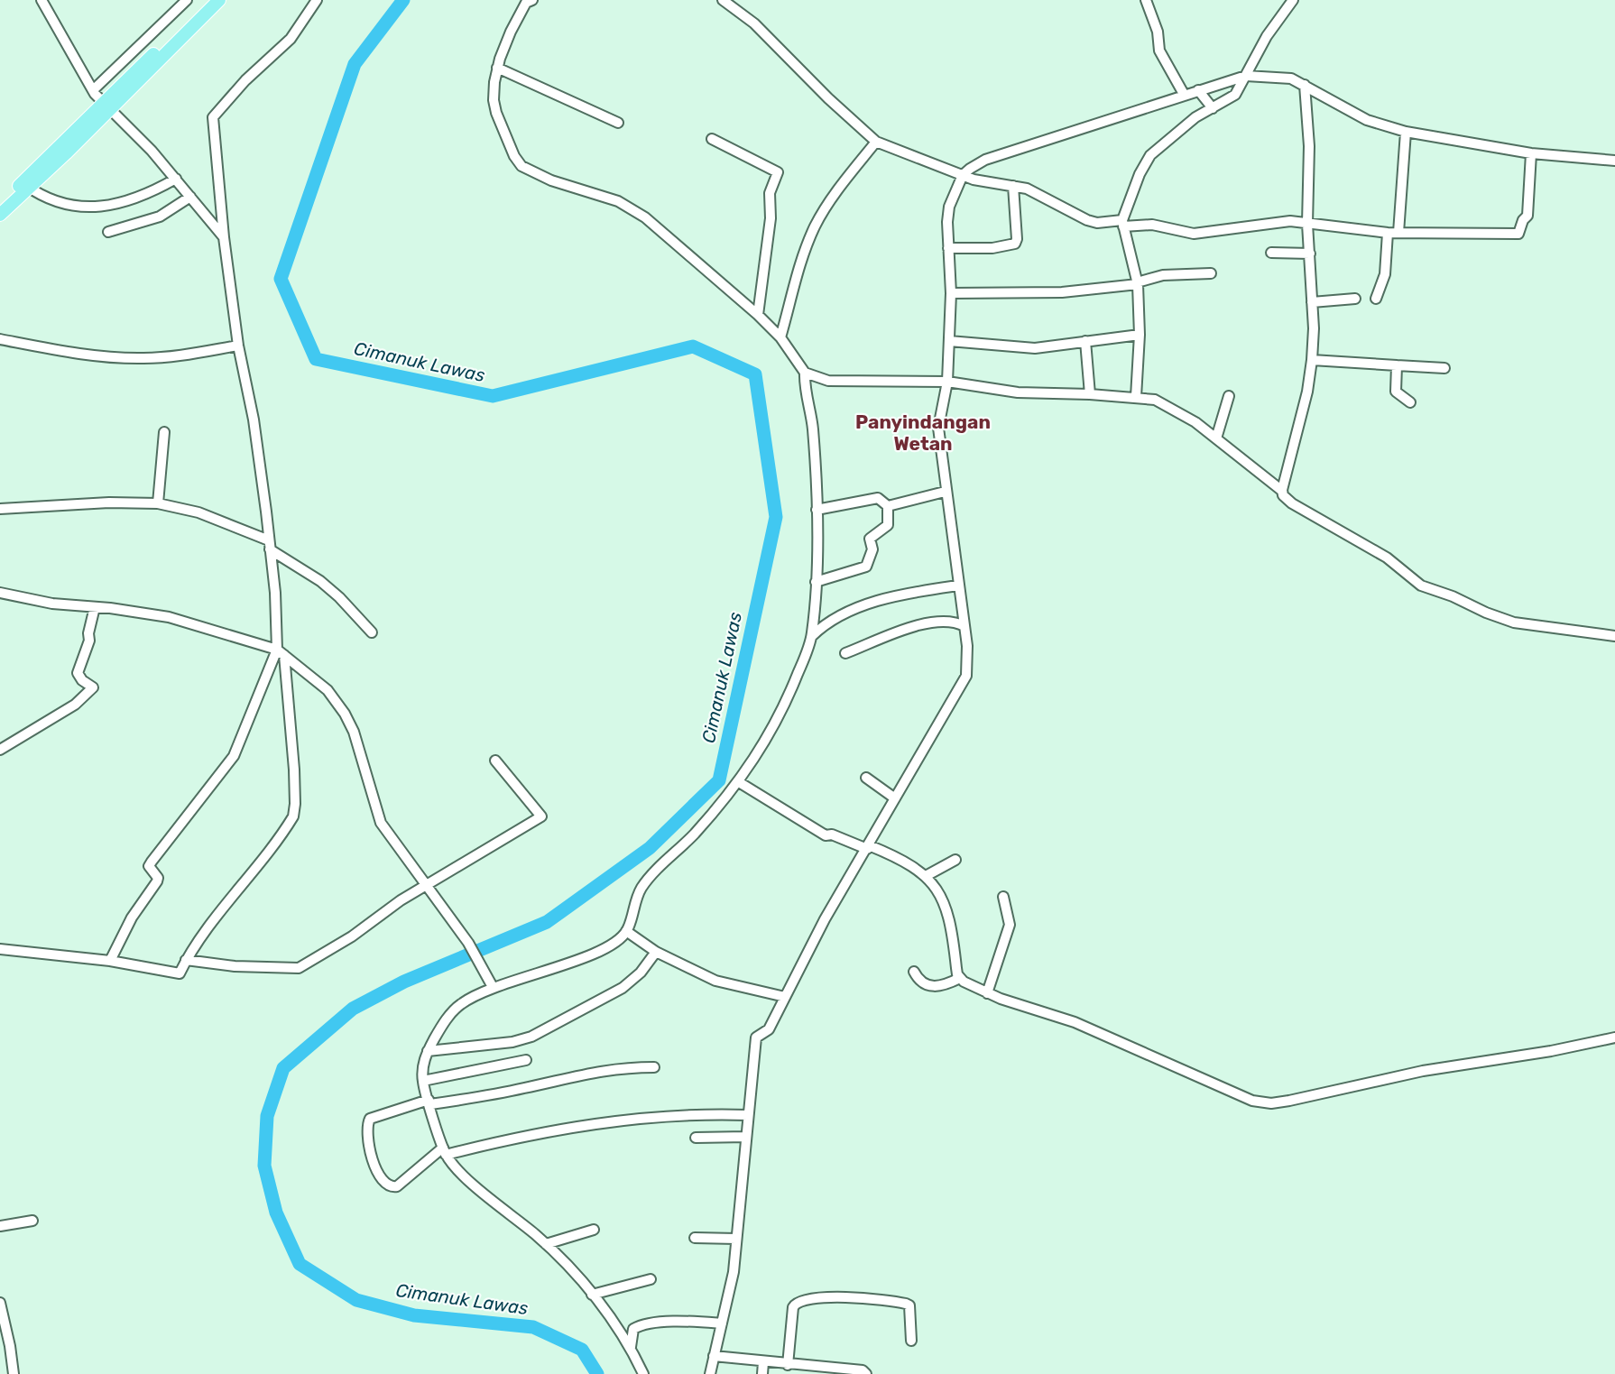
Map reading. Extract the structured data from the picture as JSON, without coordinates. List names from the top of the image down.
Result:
{
  "districts": ["Panyindangan Wetan"],
  "water": ["Cimanuk Lawas"]
}
